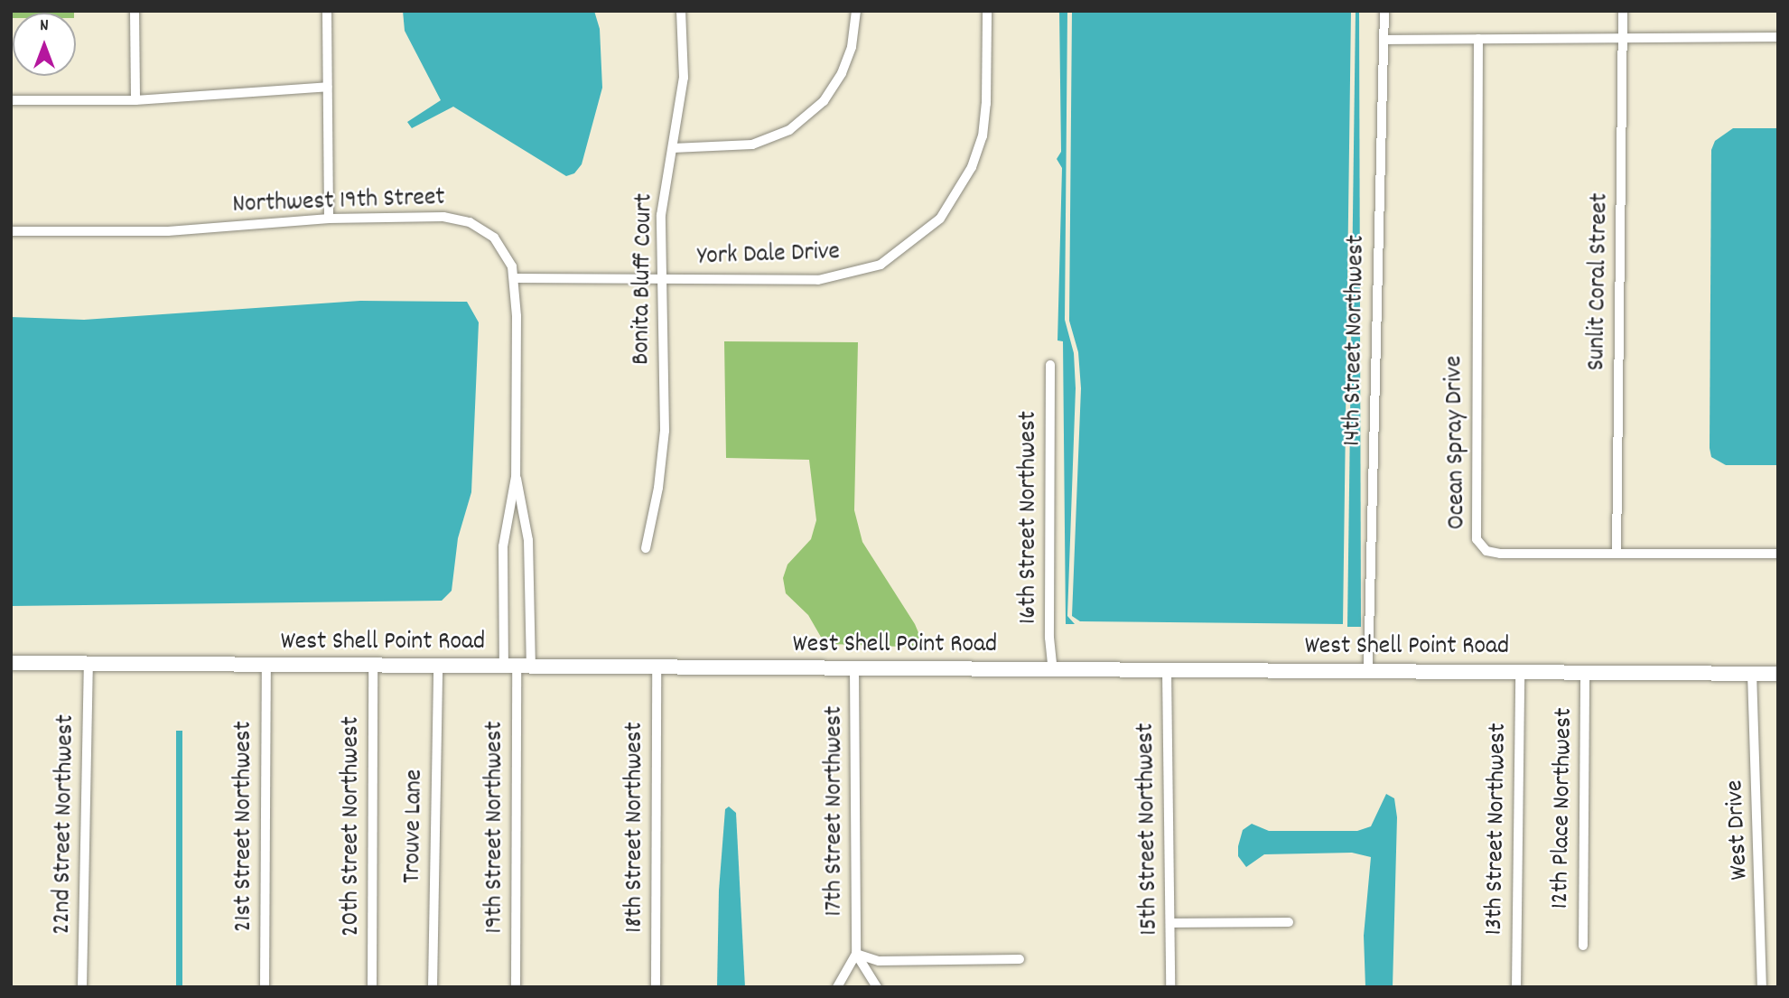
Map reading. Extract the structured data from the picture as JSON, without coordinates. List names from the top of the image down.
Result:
{
  "streets": {
    "street": [
      "Northwest 19th Street",
      "York Dale Drive",
      "Bonita Bluff Court",
      "Sunlit Coral Street",
      "14th Street Northwest",
      "Ocean Spray Drive",
      "16th Street Northwest",
      "West Shell Point Road",
      "12th Place Northwest",
      "17th Street Northwest",
      "22nd Street Northwest",
      "21st Street Northwest",
      "20th Street Northwest",
      "Trouve Lane",
      "19th Street Northwest",
      "18th Street Northwest",
      "15th Street Northwest",
      "13th Street Northwest",
      "West Drive"
    ]
  },
  "crossings": [
    ["Northwest 19th Street", "York Dale Drive"],
    ["Northwest 19th Street", "West Shell Point Road"],
    ["Northwest 19th Street", "19th Street Northwest"],
    ["York Dale Drive", "Bonita Bluff Court"],
    ["Sunlit Coral Street", "Ocean Spray Drive"],
    ["14th Street Northwest", "West Shell Point Road"],
    ["16th Street Northwest", "West Shell Point Road"],
    ["West Shell Point Road", "12th Place Northwest"],
    ["West Shell Point Road", "17th Street Northwest"],
    ["West Shell Point Road", "22nd Street Northwest"],
    ["West Shell Point Road", "21st Street Northwest"],
    ["West Shell Point Road", "20th Street Northwest"],
    ["West Shell Point Road", "Trouve Lane"],
    ["West Shell Point Road", "19th Street Northwest"],
    ["West Shell Point Road", "18th Street Northwest"],
    ["West Shell Point Road", "15th Street Northwest"],
    ["West Shell Point Road", "13th Street Northwest"],
    ["West Shell Point Road", "West Drive"]
  ],
  "north": "top"
}
